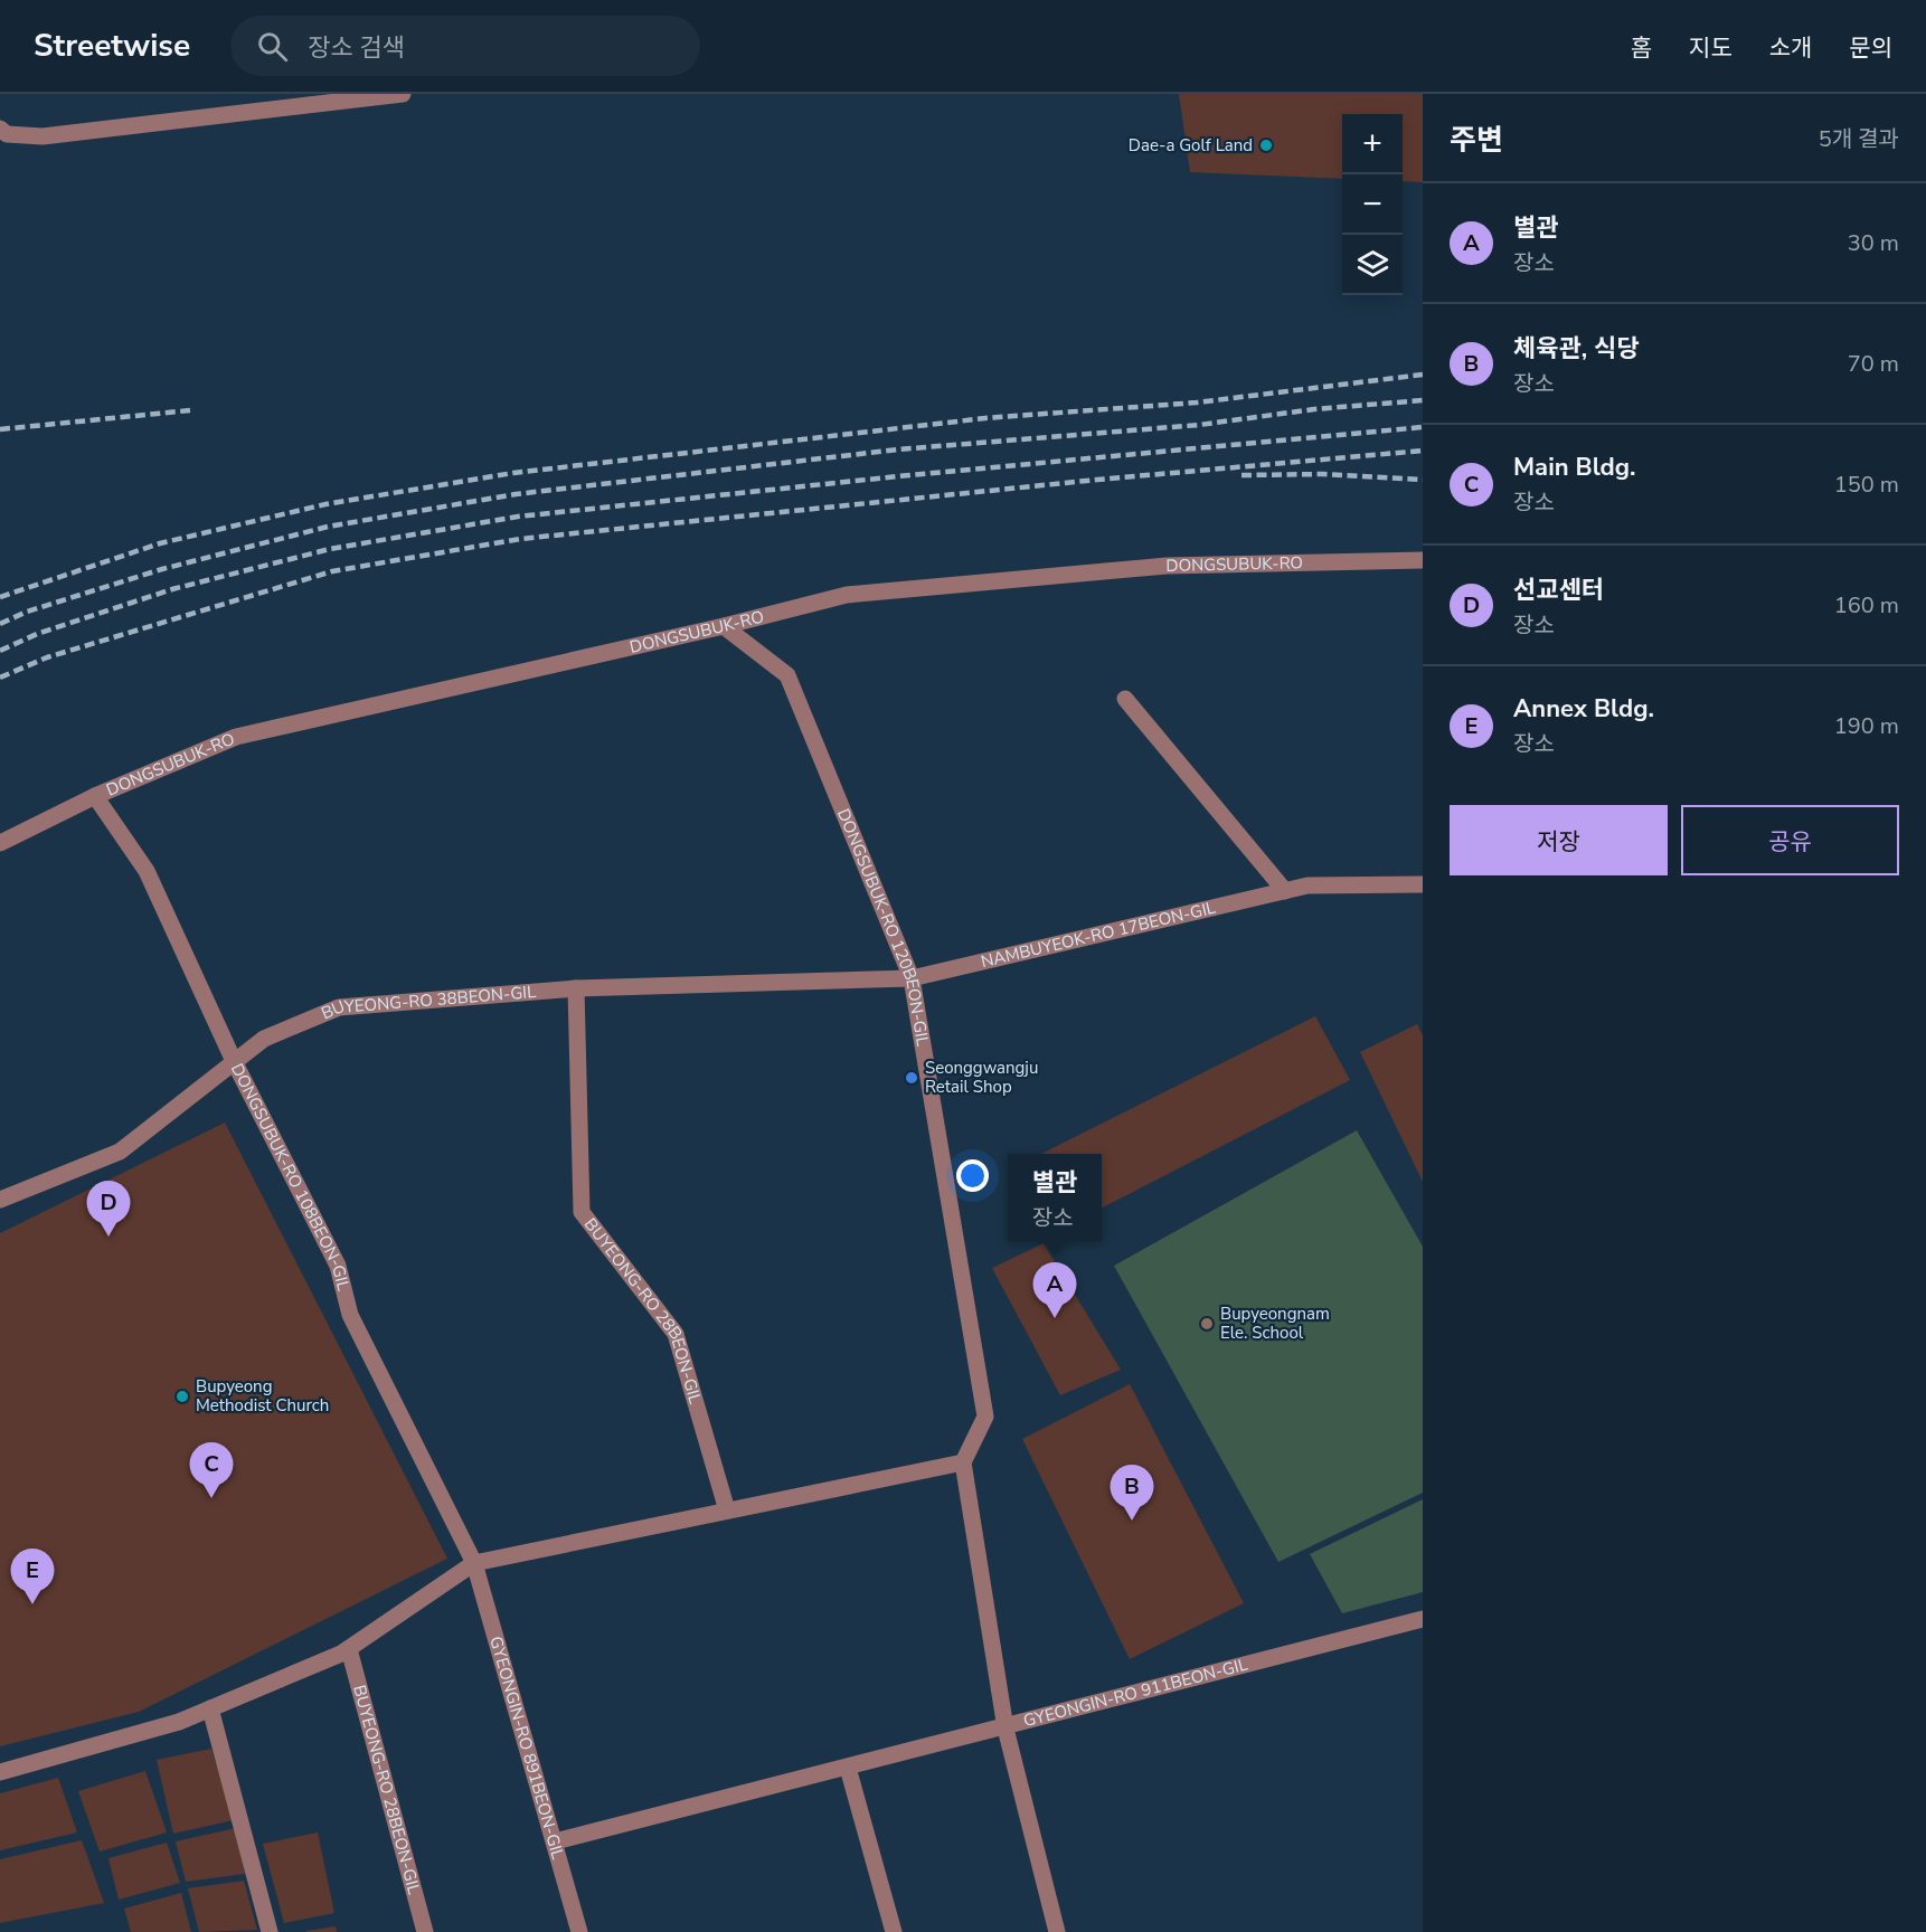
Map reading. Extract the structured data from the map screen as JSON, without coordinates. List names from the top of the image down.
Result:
{
  "streets": {
    "street": [
      "DONGSUBUK-RO",
      "DONGSUBUK-RO 120BEON-GIL",
      "NAMBUYEOK-RO 17BEON-GIL",
      "BUYEONG-RO 38BEON-GIL",
      "DONGSUBUK-RO 108BEON-GIL",
      "BUYEONG-RO 28BEON-GIL",
      "GYEONGIN-RO 911BEON-GIL",
      "GYEONGIN-RO 891BEON-GIL"
    ]
  },
  "crossings": [
    ["DONGSUBUK-RO", "DONGSUBUK-RO 120BEON-GIL"],
    ["DONGSUBUK-RO", "DONGSUBUK-RO 108BEON-GIL"],
    ["DONGSUBUK-RO 120BEON-GIL", "NAMBUYEOK-RO 17BEON-GIL"],
    ["DONGSUBUK-RO 120BEON-GIL", "BUYEONG-RO 38BEON-GIL"],
    ["NAMBUYEOK-RO 17BEON-GIL", "BUYEONG-RO 38BEON-GIL"],
    ["BUYEONG-RO 38BEON-GIL", "DONGSUBUK-RO 108BEON-GIL"],
    ["BUYEONG-RO 38BEON-GIL", "BUYEONG-RO 28BEON-GIL"],
    ["DONGSUBUK-RO 108BEON-GIL", "GYEONGIN-RO 891BEON-GIL"],
    ["GYEONGIN-RO 911BEON-GIL", "GYEONGIN-RO 891BEON-GIL"]
  ],
  "places": [
    "Dae-a Golf Land",
    "Seonggwangju Retail Shop",
    "Bupyeongnam Ele. School",
    "Bupyeong Methodist Church"
  ],
  "page": {
    "header": "Streetwise",
    "search": "장소 검색",
    "nav": [
      "홈",
      "지도",
      "소개",
      "문의"
    ],
    "heading": ["주변", "5개 결과"],
    "map_buttons": ["+", "−"],
    "list": [
      {
        "mark": "A",
        "name": "별관",
        "note": "장소",
        "value": "30 m"
      },
      {
        "mark": "B",
        "name": "체육관, 식당",
        "note": "장소",
        "value": "70 m"
      },
      {
        "mark": "C",
        "name": "Main Bldg.",
        "note": "장소",
        "value": "150 m"
      },
      {
        "mark": "D",
        "name": "선교센터",
        "note": "장소",
        "value": "160 m"
      },
      {
        "mark": "E",
        "name": "Annex Bldg.",
        "note": "장소",
        "value": "190 m"
      }
    ],
    "buttons": ["저장", "공유"],
    "popup": ["별관", "장소"],
    "pins": [
      "D",
      "A",
      "C",
      "B",
      "E"
    ]
  }
}
